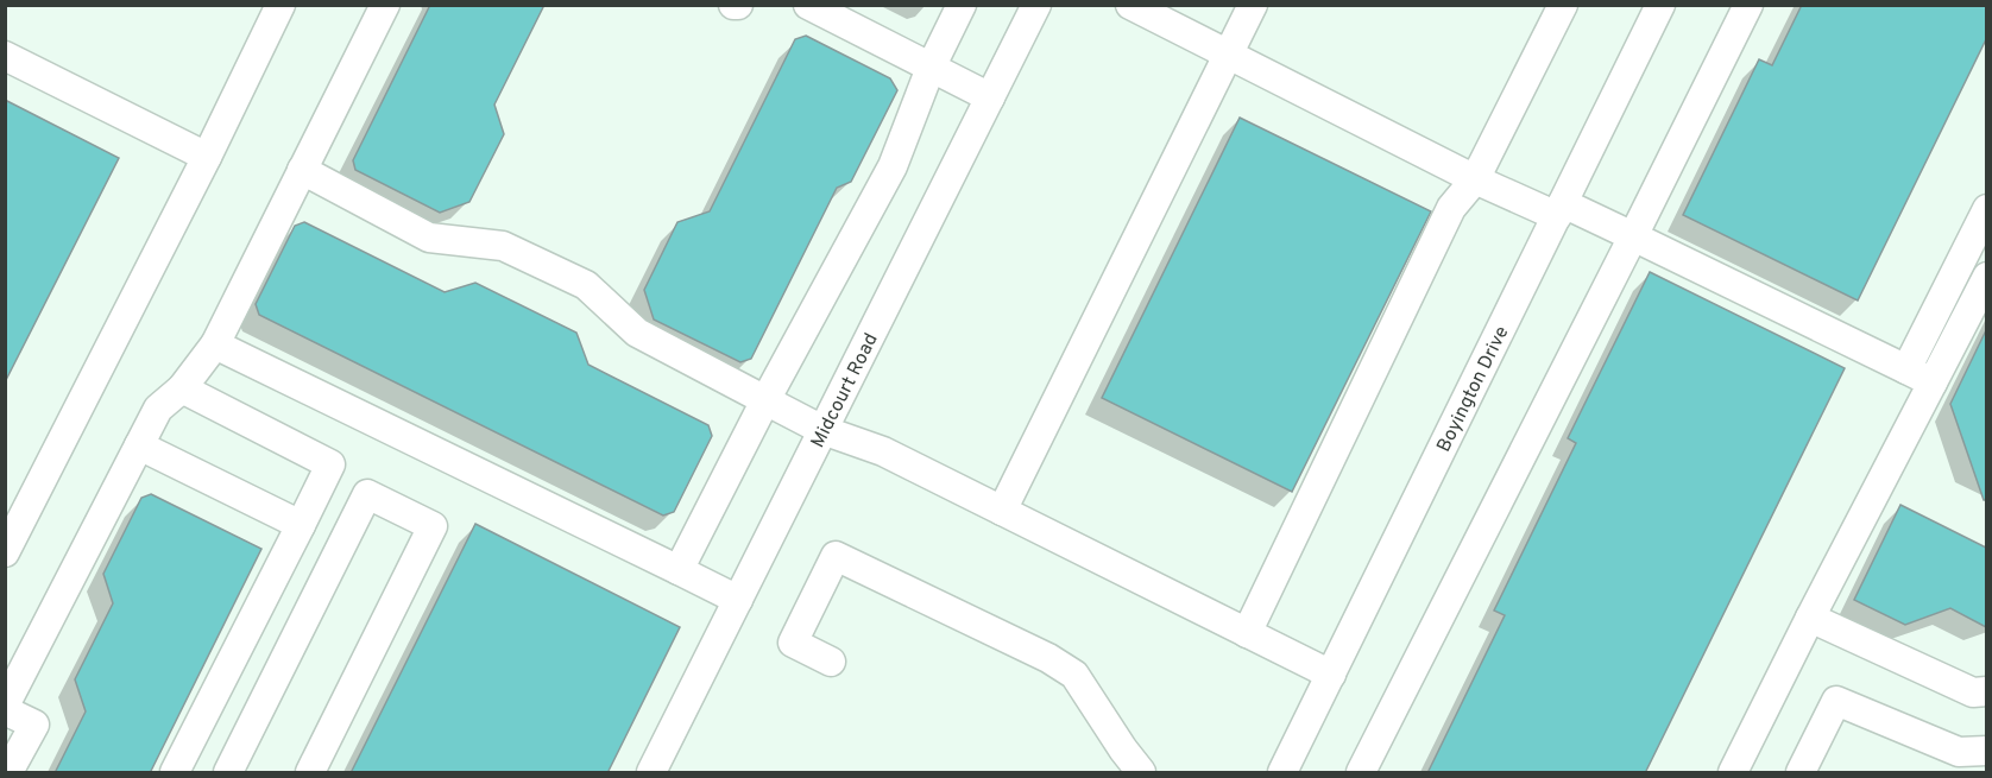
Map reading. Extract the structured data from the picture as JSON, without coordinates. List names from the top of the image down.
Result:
{
  "streets": {
    "street": ["Midcourt Road", "Boyington Drive"]
  }
}
